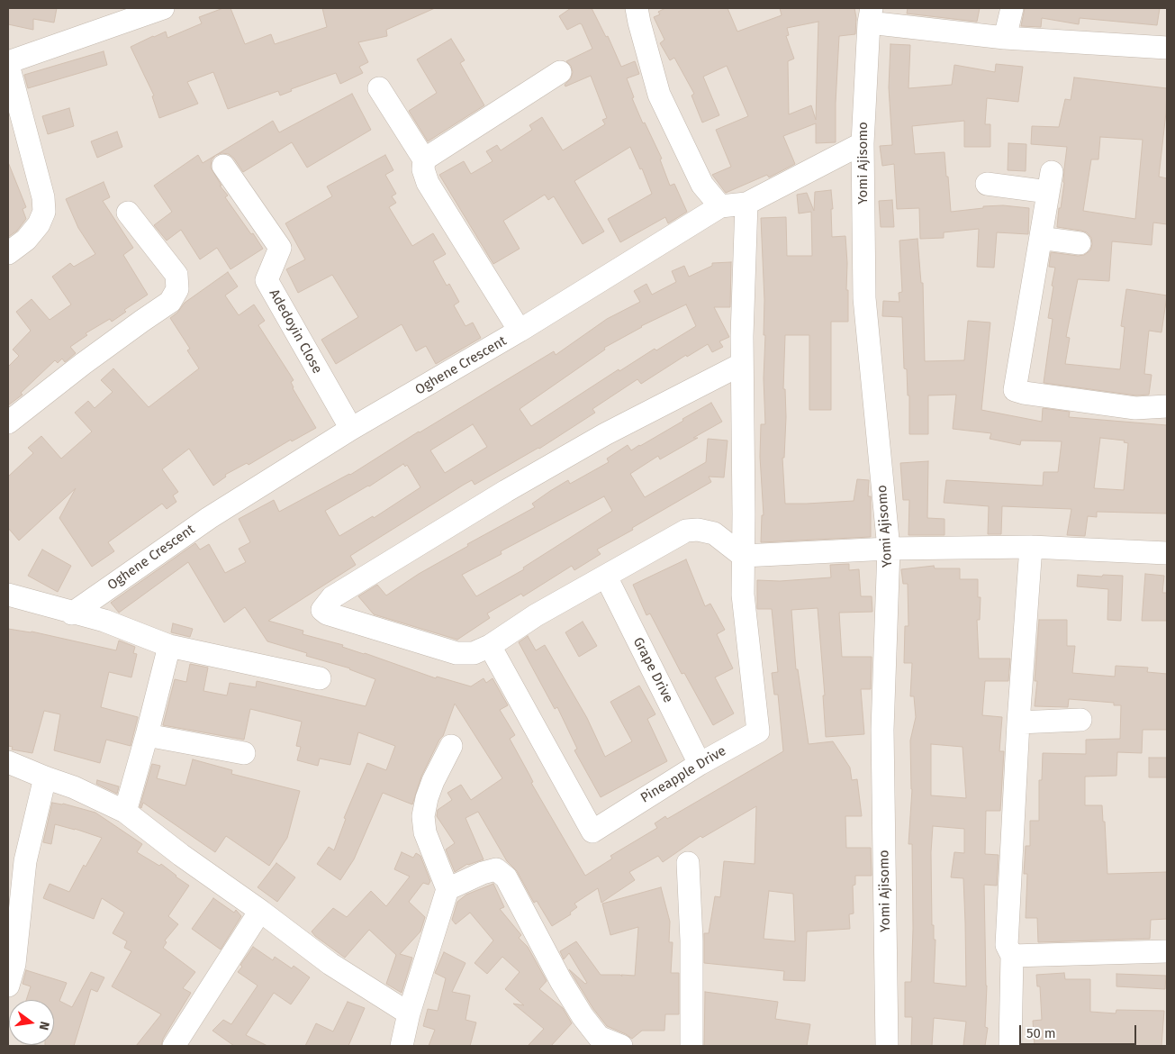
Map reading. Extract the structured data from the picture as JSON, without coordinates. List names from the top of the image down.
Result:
{
  "streets": {
    "street": [
      "Yomi Ajisomo",
      "Adedoyin Close",
      "Oghene Crescent",
      "Grape Drive",
      "Pineapple Drive"
    ]
  },
  "crossings": [
    ["Yomi Ajisomo", "Oghene Crescent"],
    ["Adedoyin Close", "Oghene Crescent"],
    ["Grape Drive", "Pineapple Drive"]
  ],
  "scale_bar": "50 m",
  "north": "right"
}
